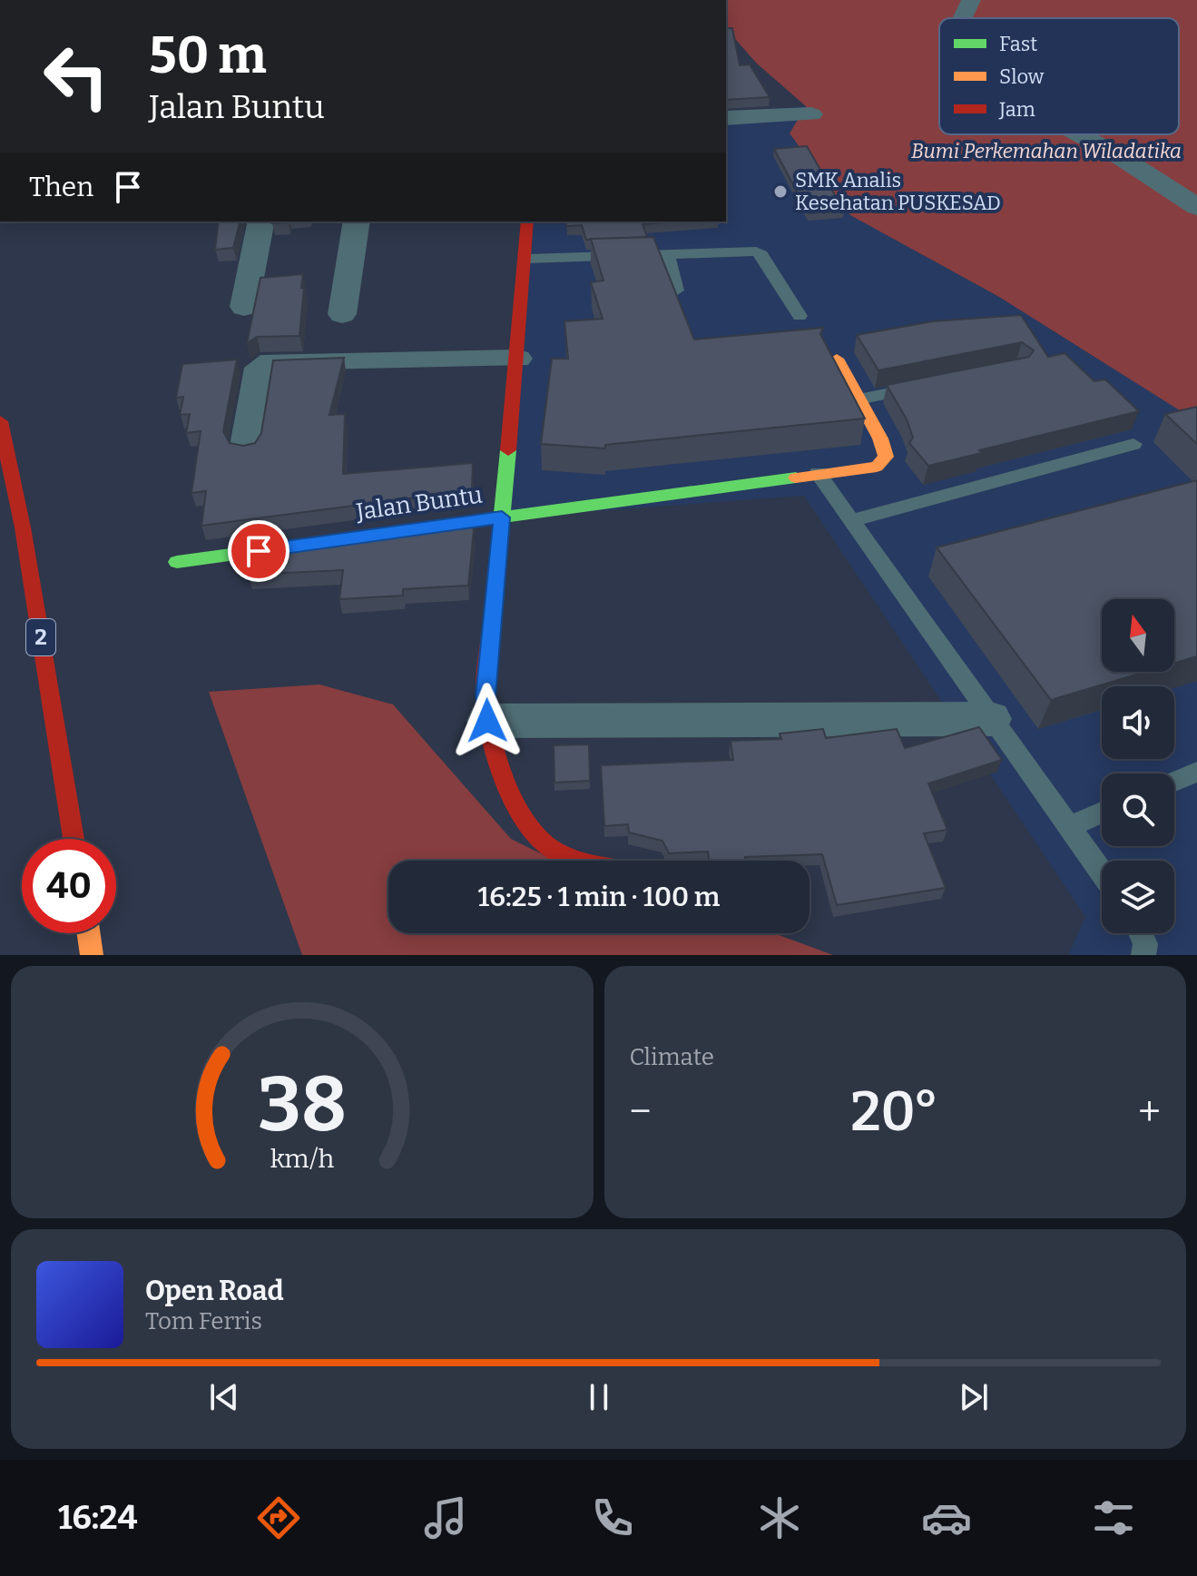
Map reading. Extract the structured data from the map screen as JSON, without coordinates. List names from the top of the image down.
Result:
{
  "streets": {
    "main road": ["Jalan Buntu", "2"]
  },
  "parks": ["Bumi Perkemahan Wiladatika"],
  "places": ["SMK Analis Kesehatan PUSKESAD"],
  "legend": ["Fast", "Slow", "Jam"],
  "north": "top",
  "page": {
    "turn": ["50 m", "Jalan Buntu"],
    "then": "Then",
    "limit": "40",
    "trip": "16:25 · 1 min · 100 m",
    "tile": "Climate",
    "heat": ["−", "20°", "+"],
    "song": ["Open Road", "Tom Ferris"],
    "tabs": "16:24",
    "gauge": ["38", "km/h"]
  }
}
